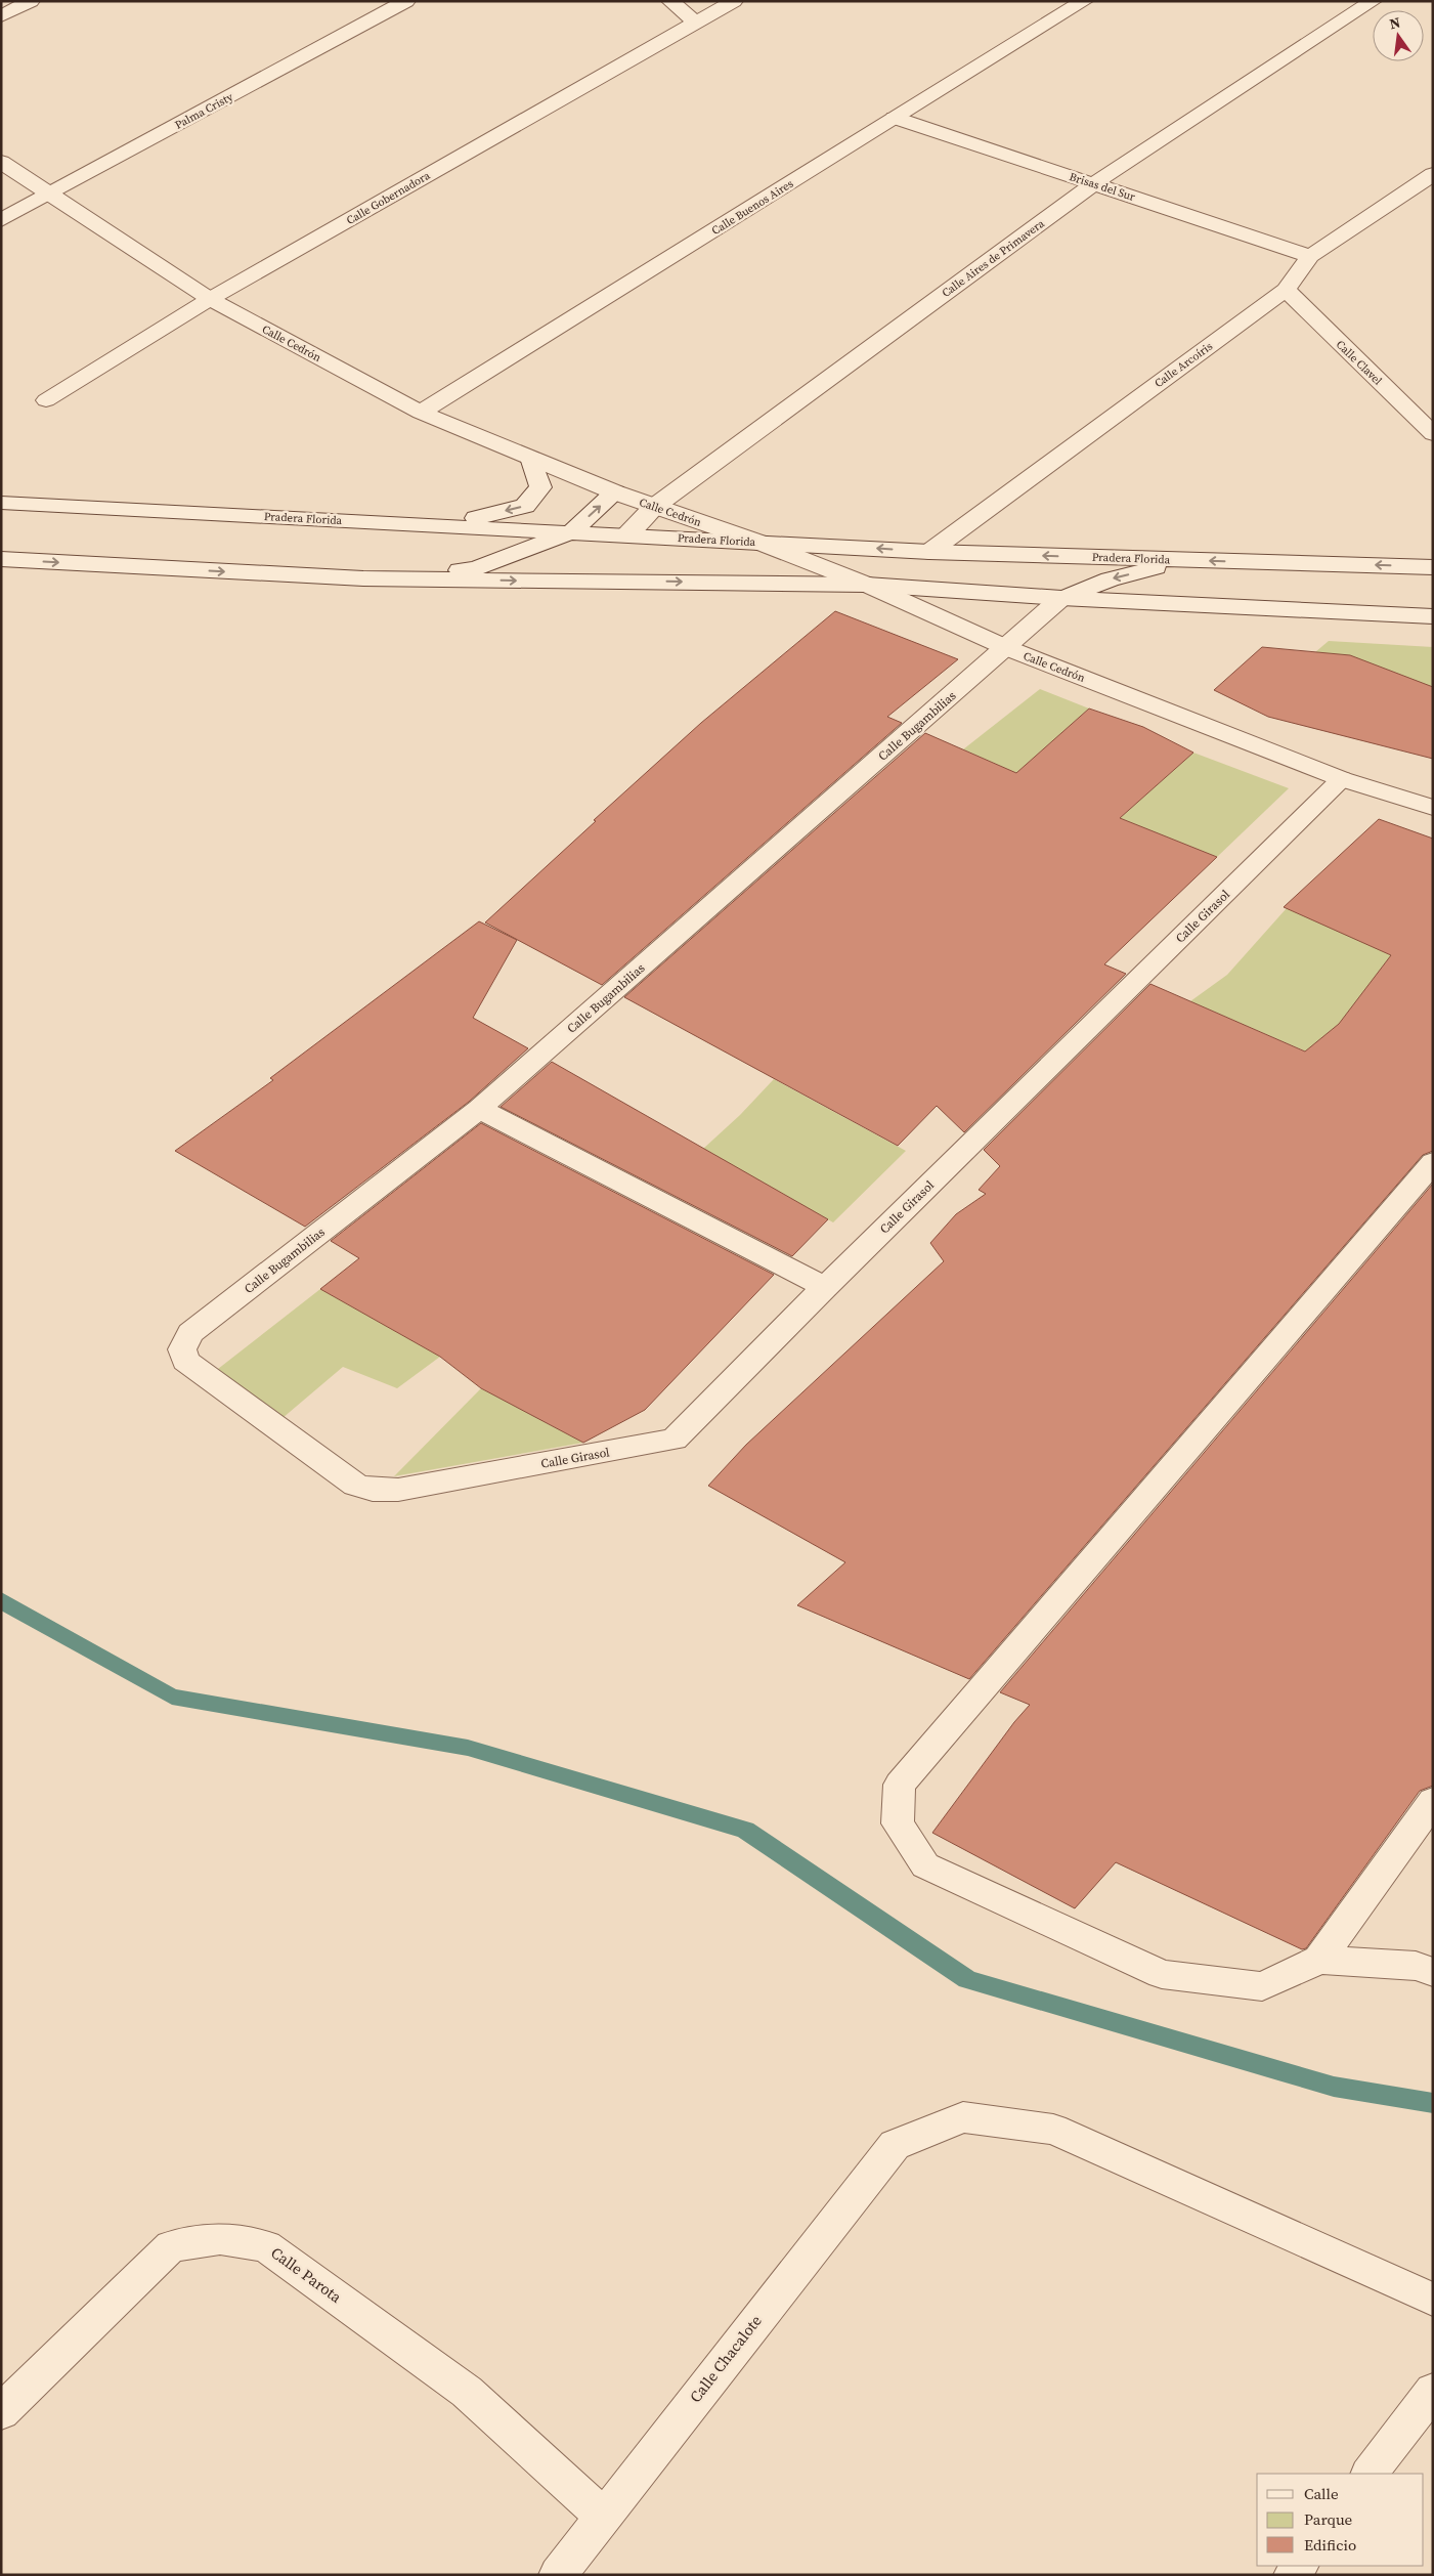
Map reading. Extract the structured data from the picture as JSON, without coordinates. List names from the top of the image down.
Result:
{
  "streets": {
    "street": [
      "Palma Cristy",
      "Brisas del Sur",
      "Calle Gobernadora",
      "Calle Buenos Aires",
      "Calle Aires de Primavera",
      "Calle Cedrón",
      "Calle Clavel",
      "Calle Arcoíris",
      "Pradera Florida",
      "Calle Bugambilias",
      "Calle Girasol",
      "Calle Parota",
      "Calle Chacalote"
    ]
  },
  "crossings": [
    ["Palma Cristy", "Calle Cedrón"],
    ["Brisas del Sur", "Calle Buenos Aires"],
    ["Brisas del Sur", "Calle Aires de Primavera"],
    ["Brisas del Sur", "Calle Arcoíris"],
    ["Calle Gobernadora", "Calle Cedrón"],
    ["Calle Buenos Aires", "Calle Cedrón"],
    ["Calle Aires de Primavera", "Calle Cedrón"],
    ["Calle Aires de Primavera", "Pradera Florida"],
    ["Calle Cedrón", "Pradera Florida"],
    ["Calle Cedrón", "Calle Bugambilias"],
    ["Calle Cedrón", "Calle Girasol"],
    ["Calle Clavel", "Calle Arcoíris"],
    ["Calle Arcoíris", "Pradera Florida"],
    ["Calle Bugambilias", "Calle Girasol"],
    ["Calle Parota", "Calle Chacalote"]
  ],
  "legend": ["Calle", "Parque", "Edificio"],
  "north": "top"
}
